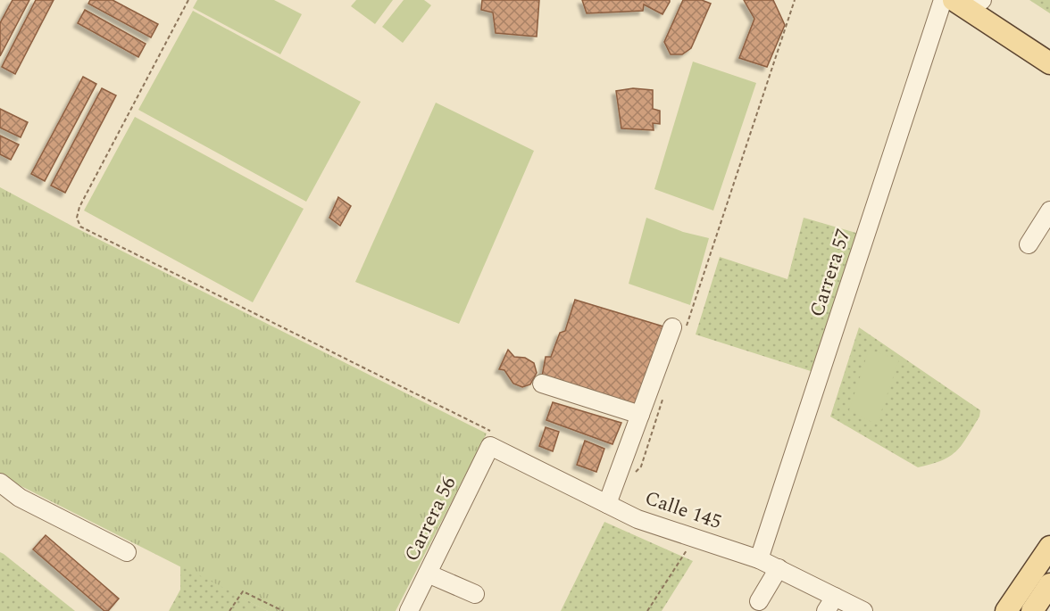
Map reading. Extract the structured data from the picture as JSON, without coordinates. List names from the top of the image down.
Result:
{
  "streets": {
    "street": ["Carrera 57", "Calle 145", "Carrera 56"]
  },
  "crossings": [
    ["Carrera 57", "Calle 145"],
    ["Calle 145", "Carrera 56"]
  ]
}
